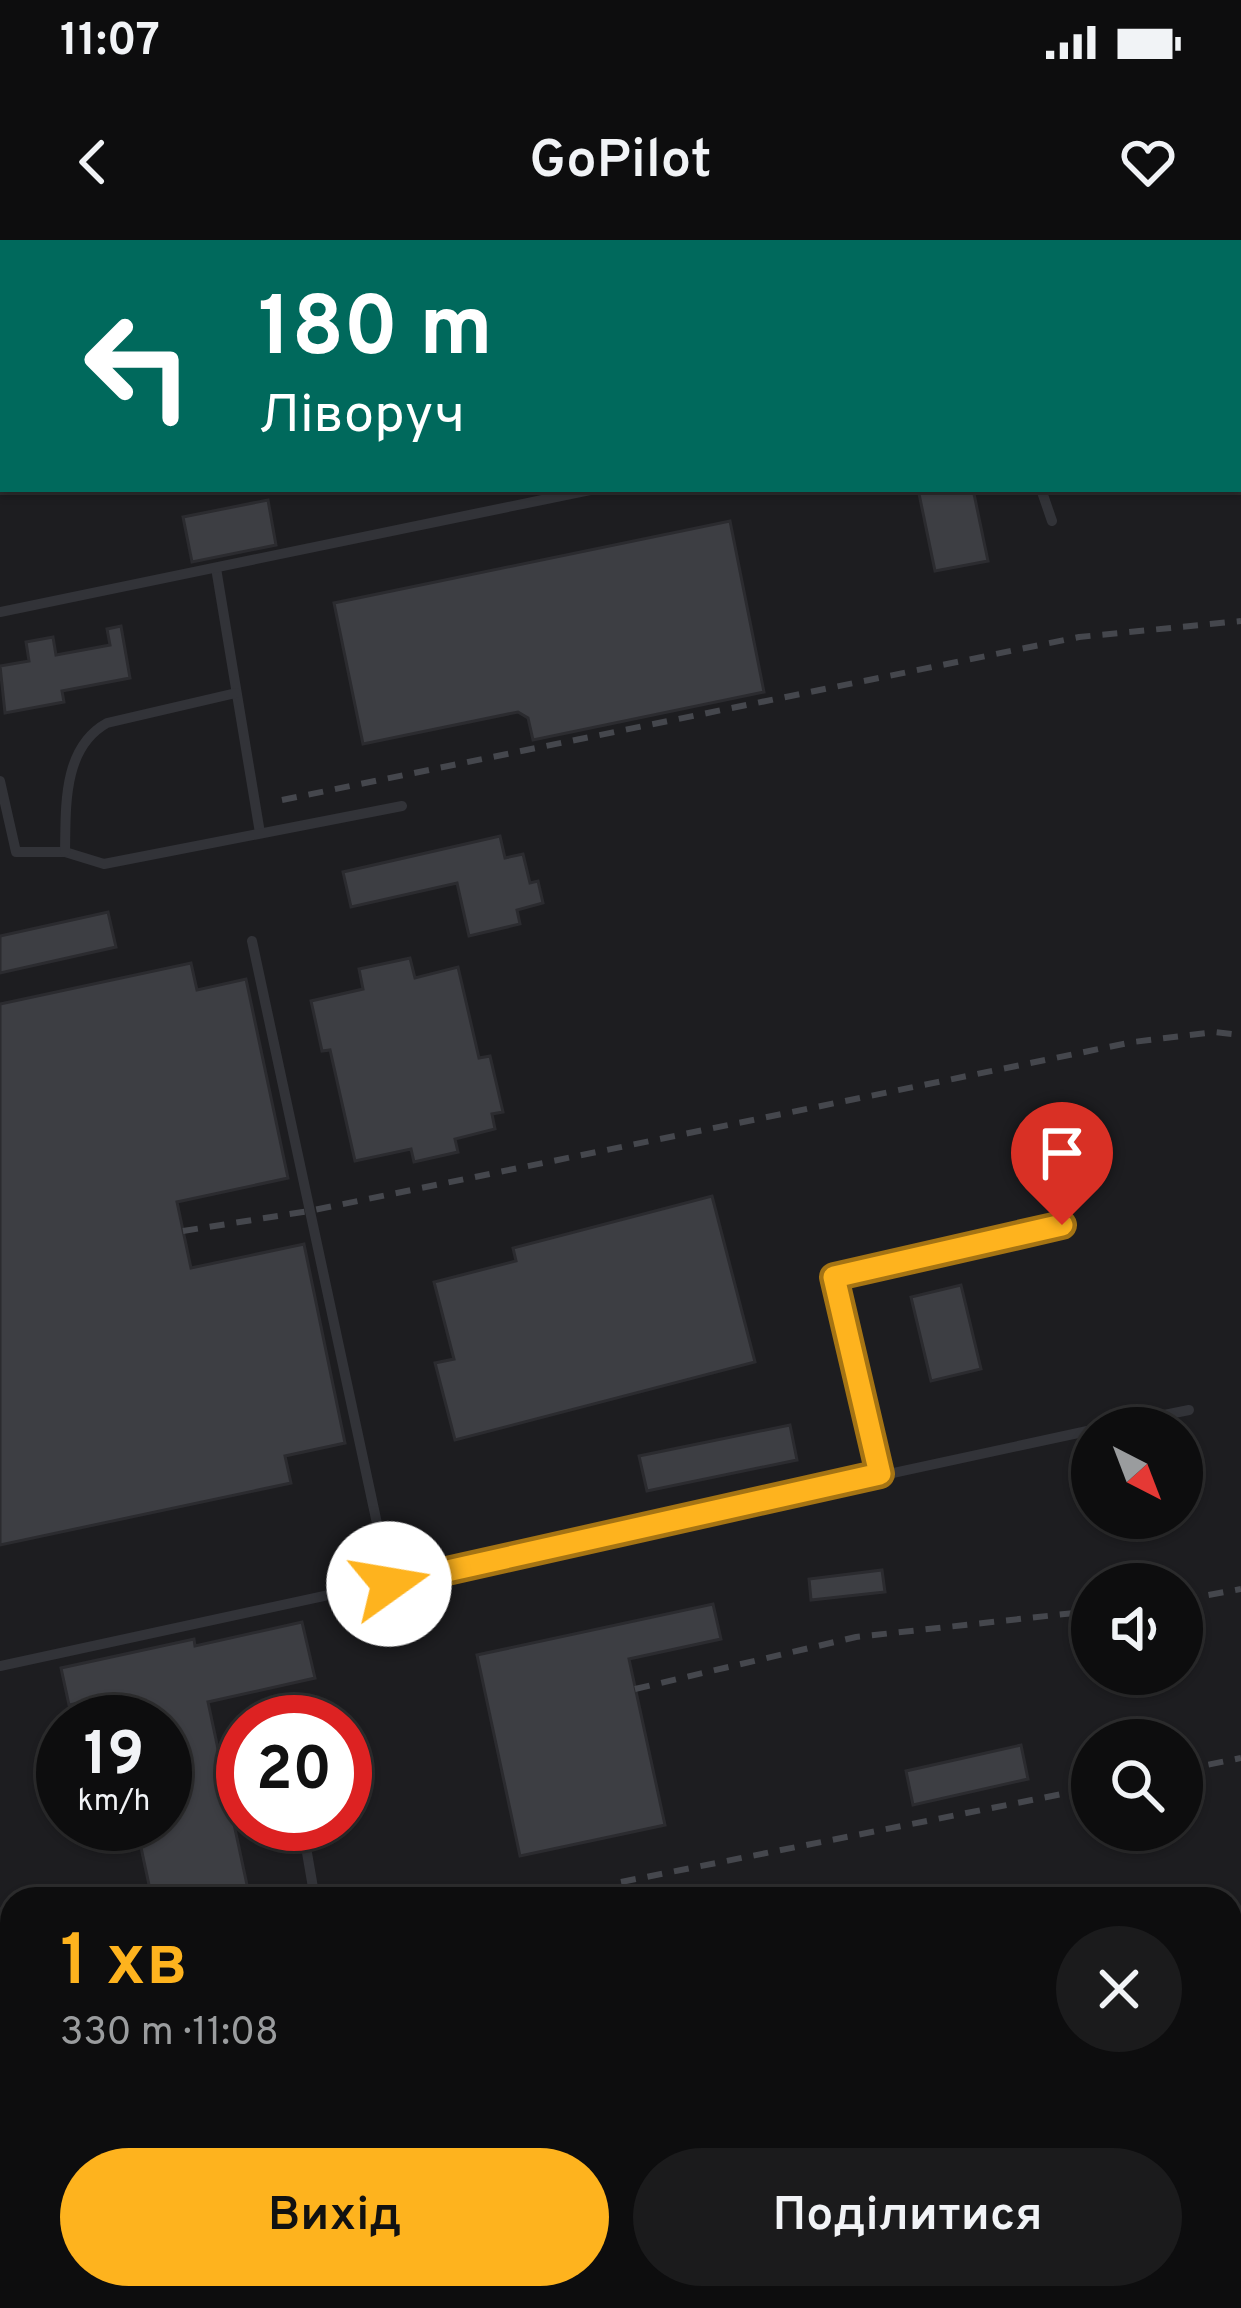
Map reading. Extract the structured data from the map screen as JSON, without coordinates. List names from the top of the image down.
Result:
{
  "north": "bottom right",
  "page": {
    "status": "11:07",
    "header": "GoPilot",
    "turn": ["180 m", "Ліворуч"],
    "speed": "19 km/h",
    "limit": "20",
    "heading": ["1 хв", "330 m · 11:08"],
    "buttons": ["Вихід", "Поділитися"]
  }
}
